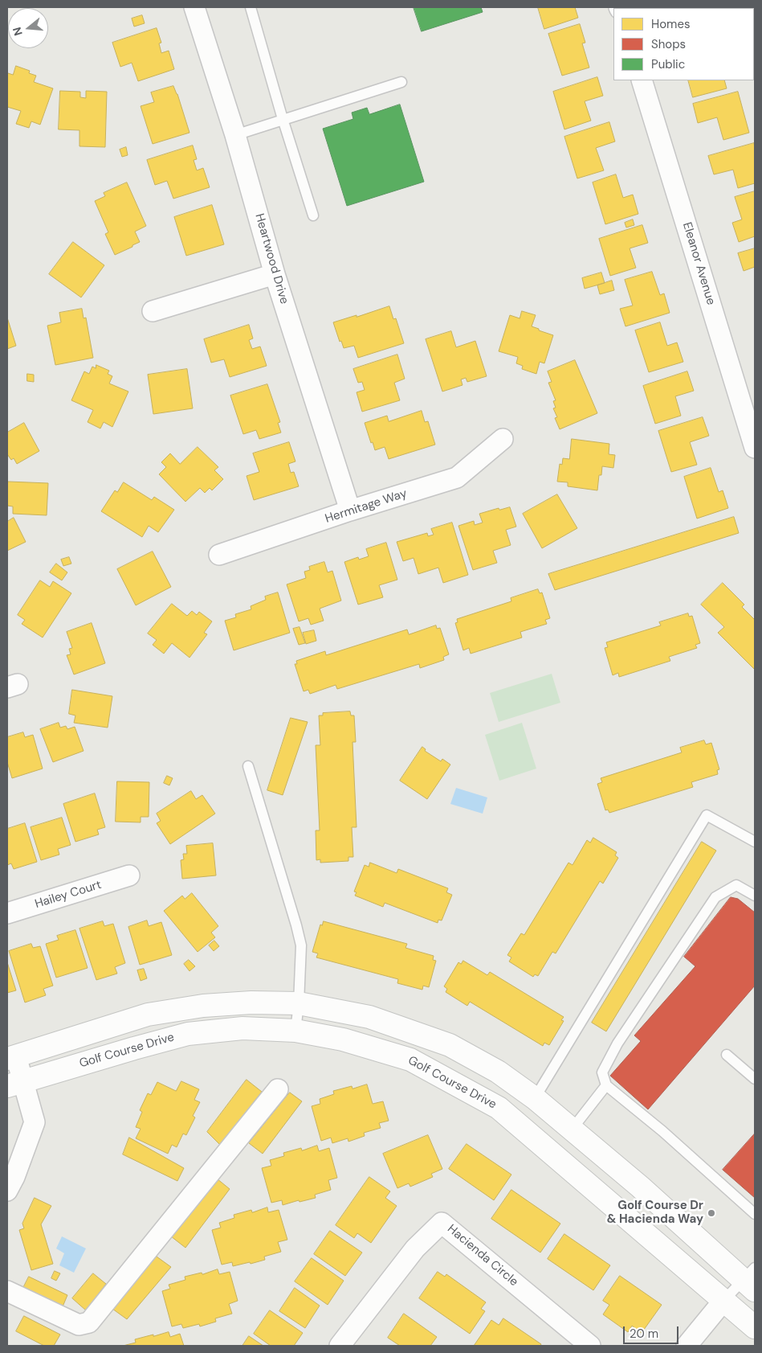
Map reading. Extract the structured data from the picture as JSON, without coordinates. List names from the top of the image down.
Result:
{
  "streets": {
    "street": [
      "Heartwood Drive",
      "Eleanor Avenue",
      "Hermitage Way",
      "Hailey Court",
      "Golf Course Drive",
      "Hacienda Circle"
    ]
  },
  "crossings": [
    ["Heartwood Drive", "Hermitage Way"]
  ],
  "places": ["Golf Course Dr & Hacienda Way"],
  "legend": ["Homes", "Shops", "Public"],
  "scale_bar": "20 m",
  "north": "left"
}
